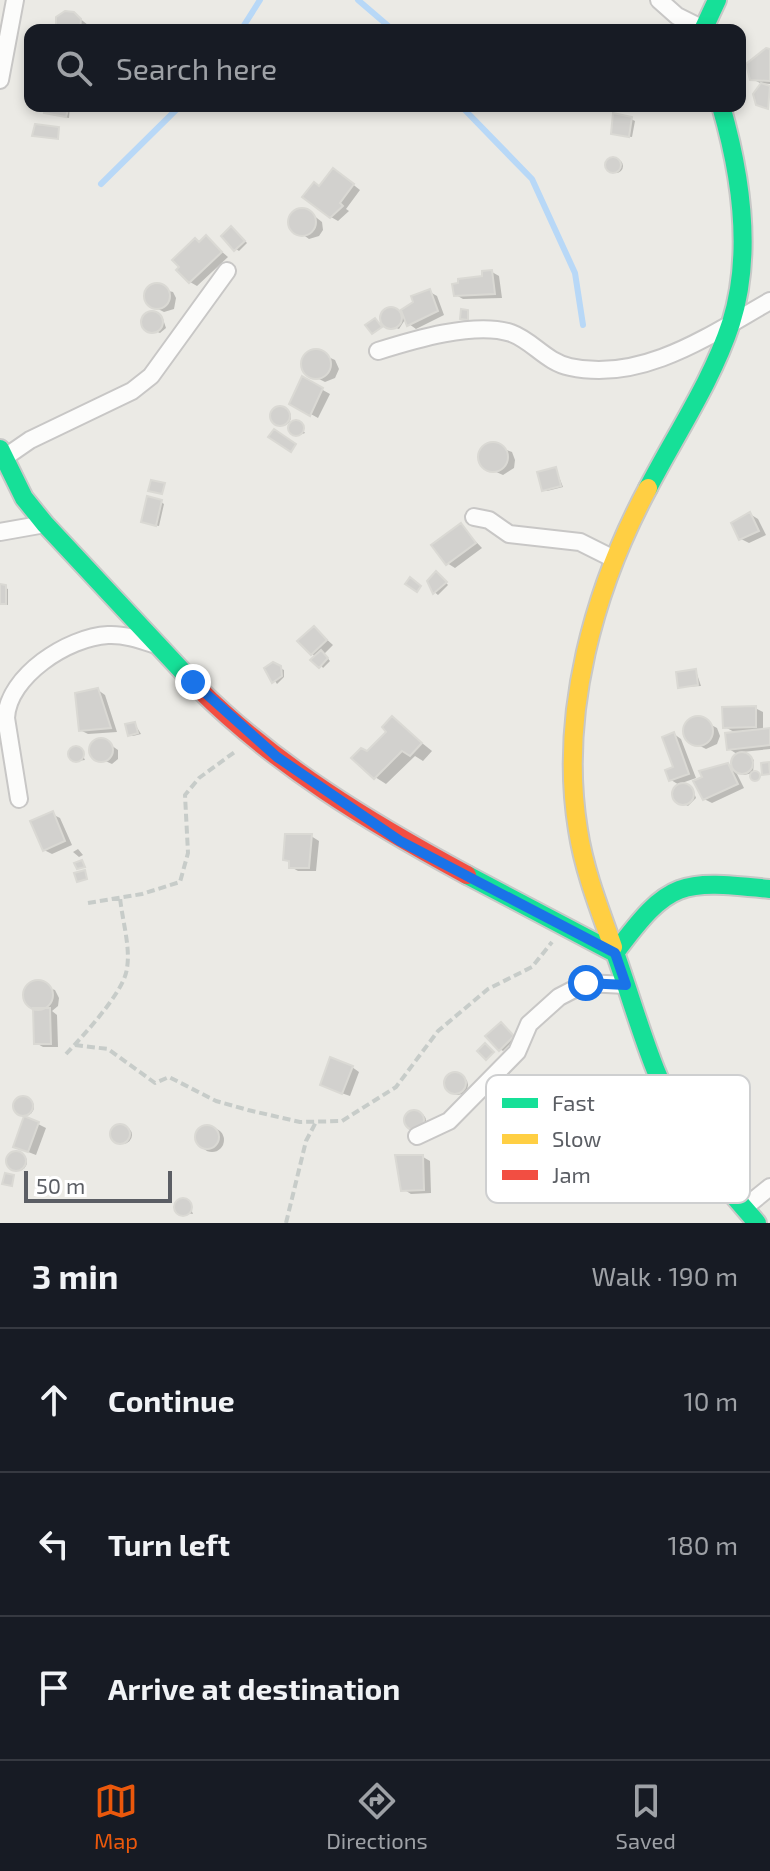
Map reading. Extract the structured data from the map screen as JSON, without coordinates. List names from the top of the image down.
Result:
{
  "legend": ["Fast", "Slow", "Jam"],
  "scale_bar": "50 m",
  "page": {
    "search": "Search here",
    "scale": "50 m",
    "heading": ["3 min", "Walk · 190 m"],
    "list": [
      ["Continue", "10 m"],
      ["Turn left", "180 m"],
      "Arrive at destination"
    ],
    "nav": ["Map", "Directions", "Saved"]
  }
}
